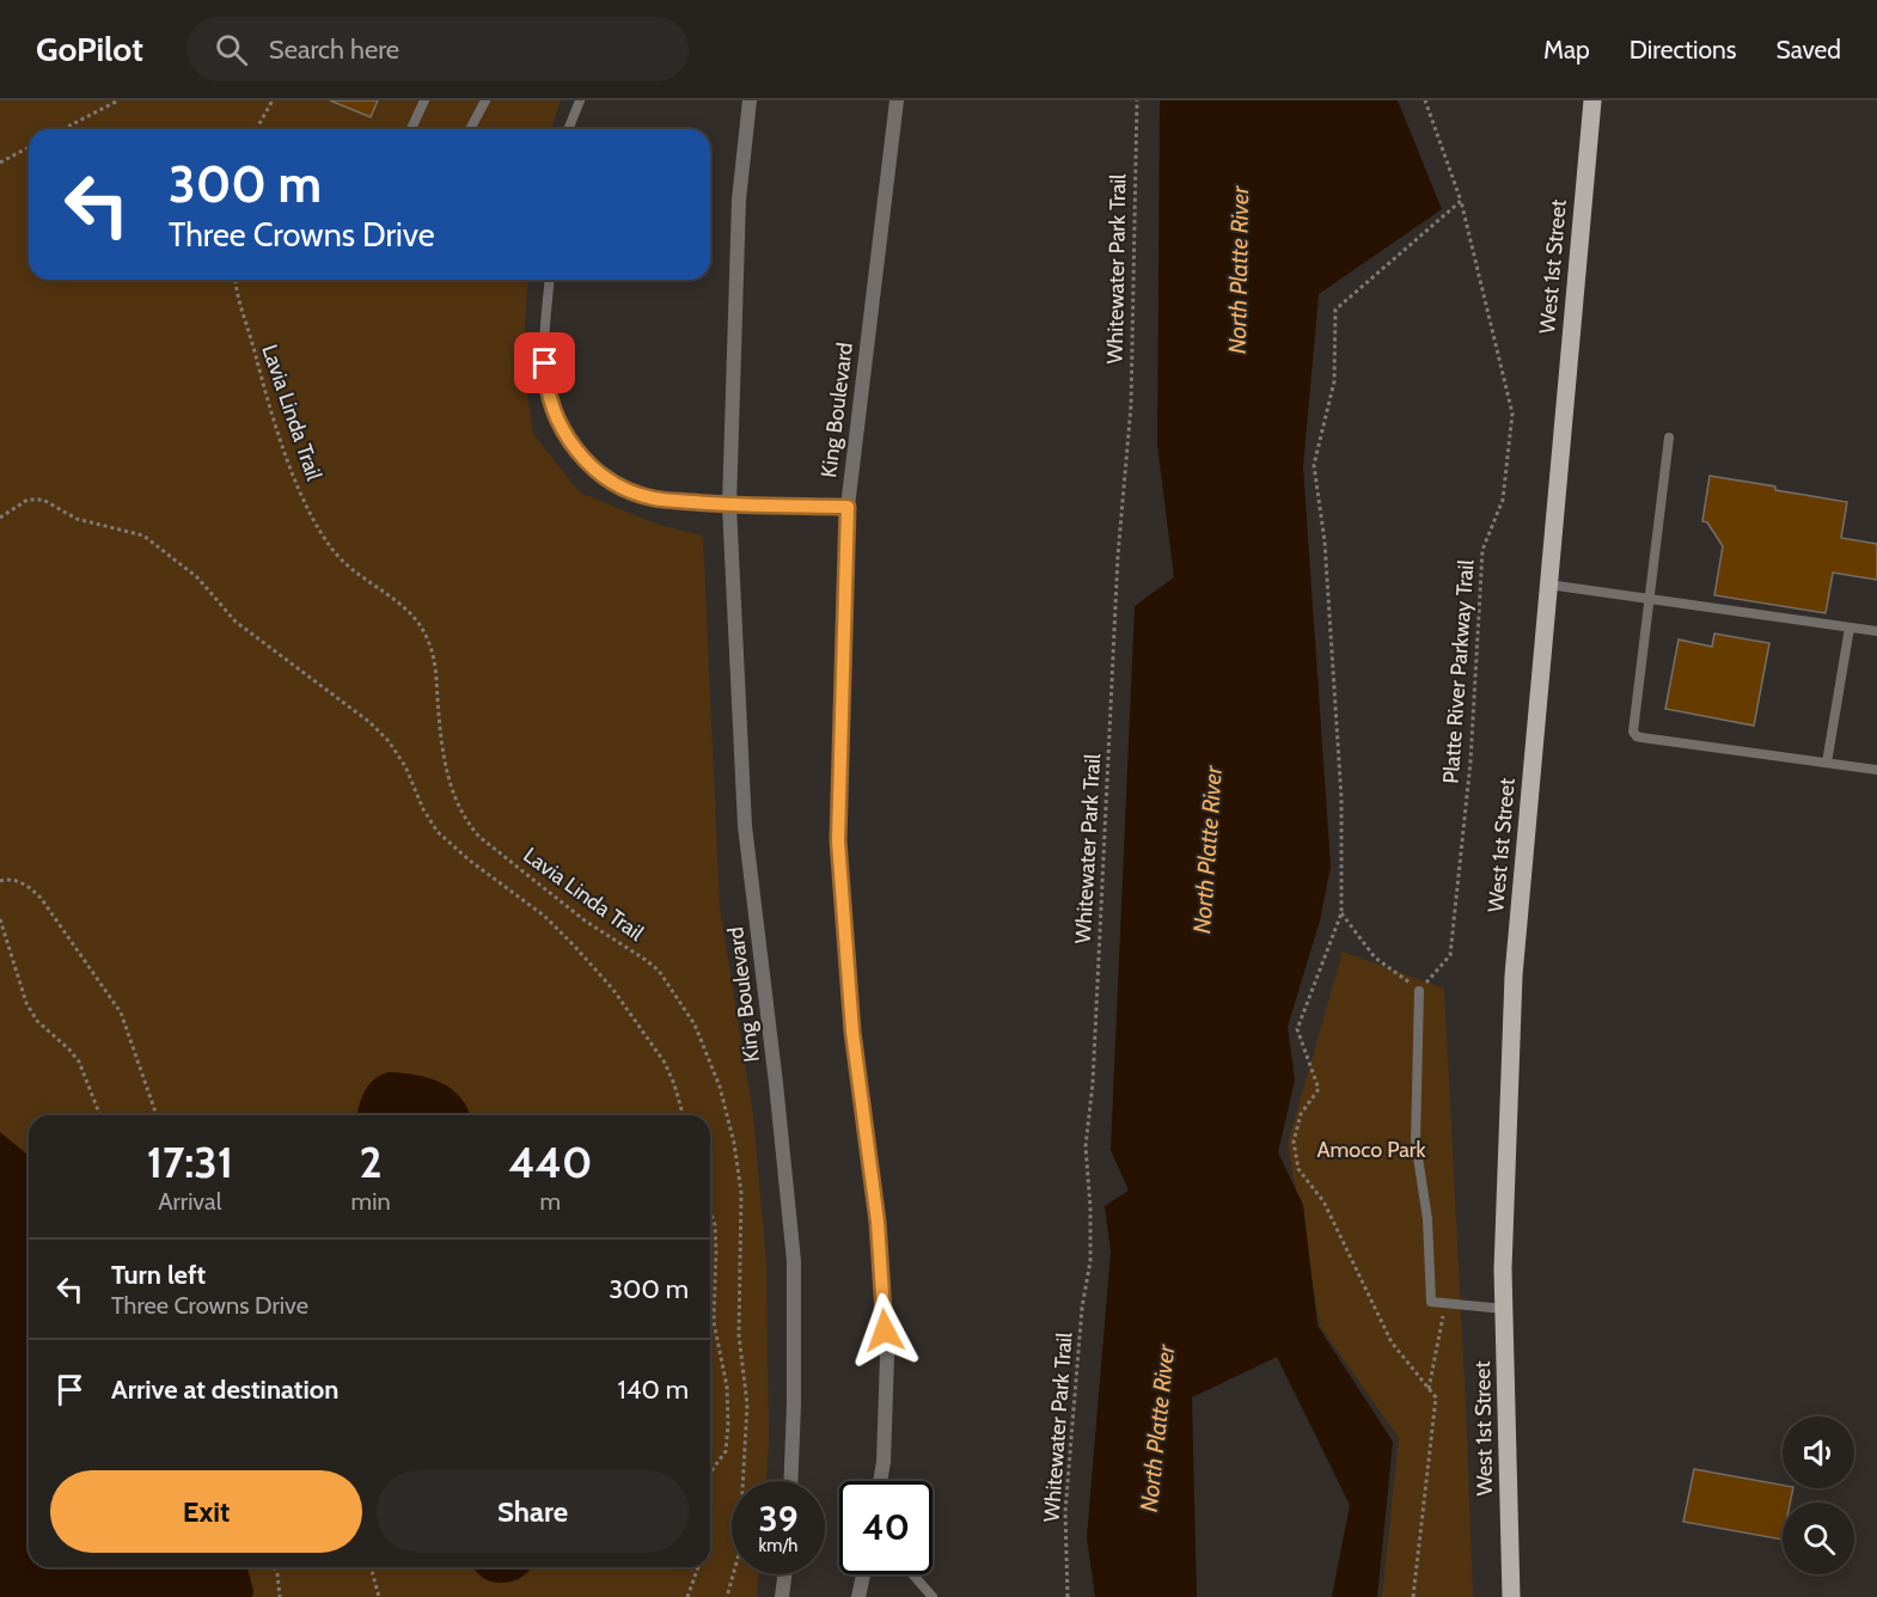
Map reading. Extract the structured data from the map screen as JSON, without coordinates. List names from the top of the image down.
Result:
{
  "streets": {
    "main road": ["West 1st Street"],
    "street": ["King Boulevard"],
    "path": ["Whitewater Park Trail", "Lavia Linda Trail", "Platte River Parkway Trail"]
  },
  "water": ["North Platte River"],
  "parks": ["Amoco Park"],
  "page": {
    "header": "GoPilot",
    "search": "Search here",
    "nav": ["Map", "Directions", "Saved"],
    "turn": ["300 m", "Three Crowns Drive"],
    "eta": [
      "17:31",
      "Arrival",
      "2",
      "min",
      "440",
      "m"
    ],
    "list": [
      {
        "name": "Turn left",
        "note": "Three Crowns Drive",
        "value": "300 m"
      },
      {
        "name": "Arrive at destination",
        "value": "140 m"
      }
    ],
    "buttons": ["Exit", "Share"],
    "speed": "39 km/h",
    "limit": "40"
  }
}
